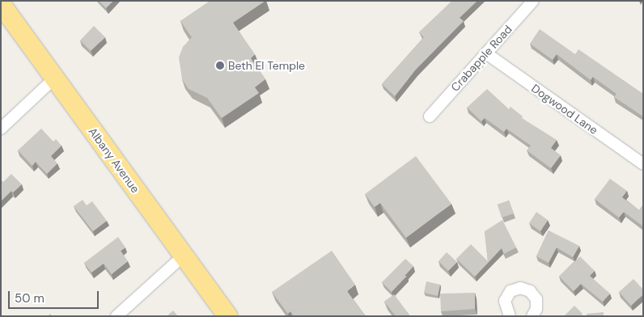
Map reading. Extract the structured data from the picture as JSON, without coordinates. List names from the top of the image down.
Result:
{
  "streets": {
    "highway": ["Albany Avenue"],
    "street": ["Crabapple Road", "Dogwood Lane"]
  },
  "crossings": [
    ["Crabapple Road", "Dogwood Lane"]
  ],
  "places": ["Beth El Temple"],
  "scale_bar": "50 m"
}
